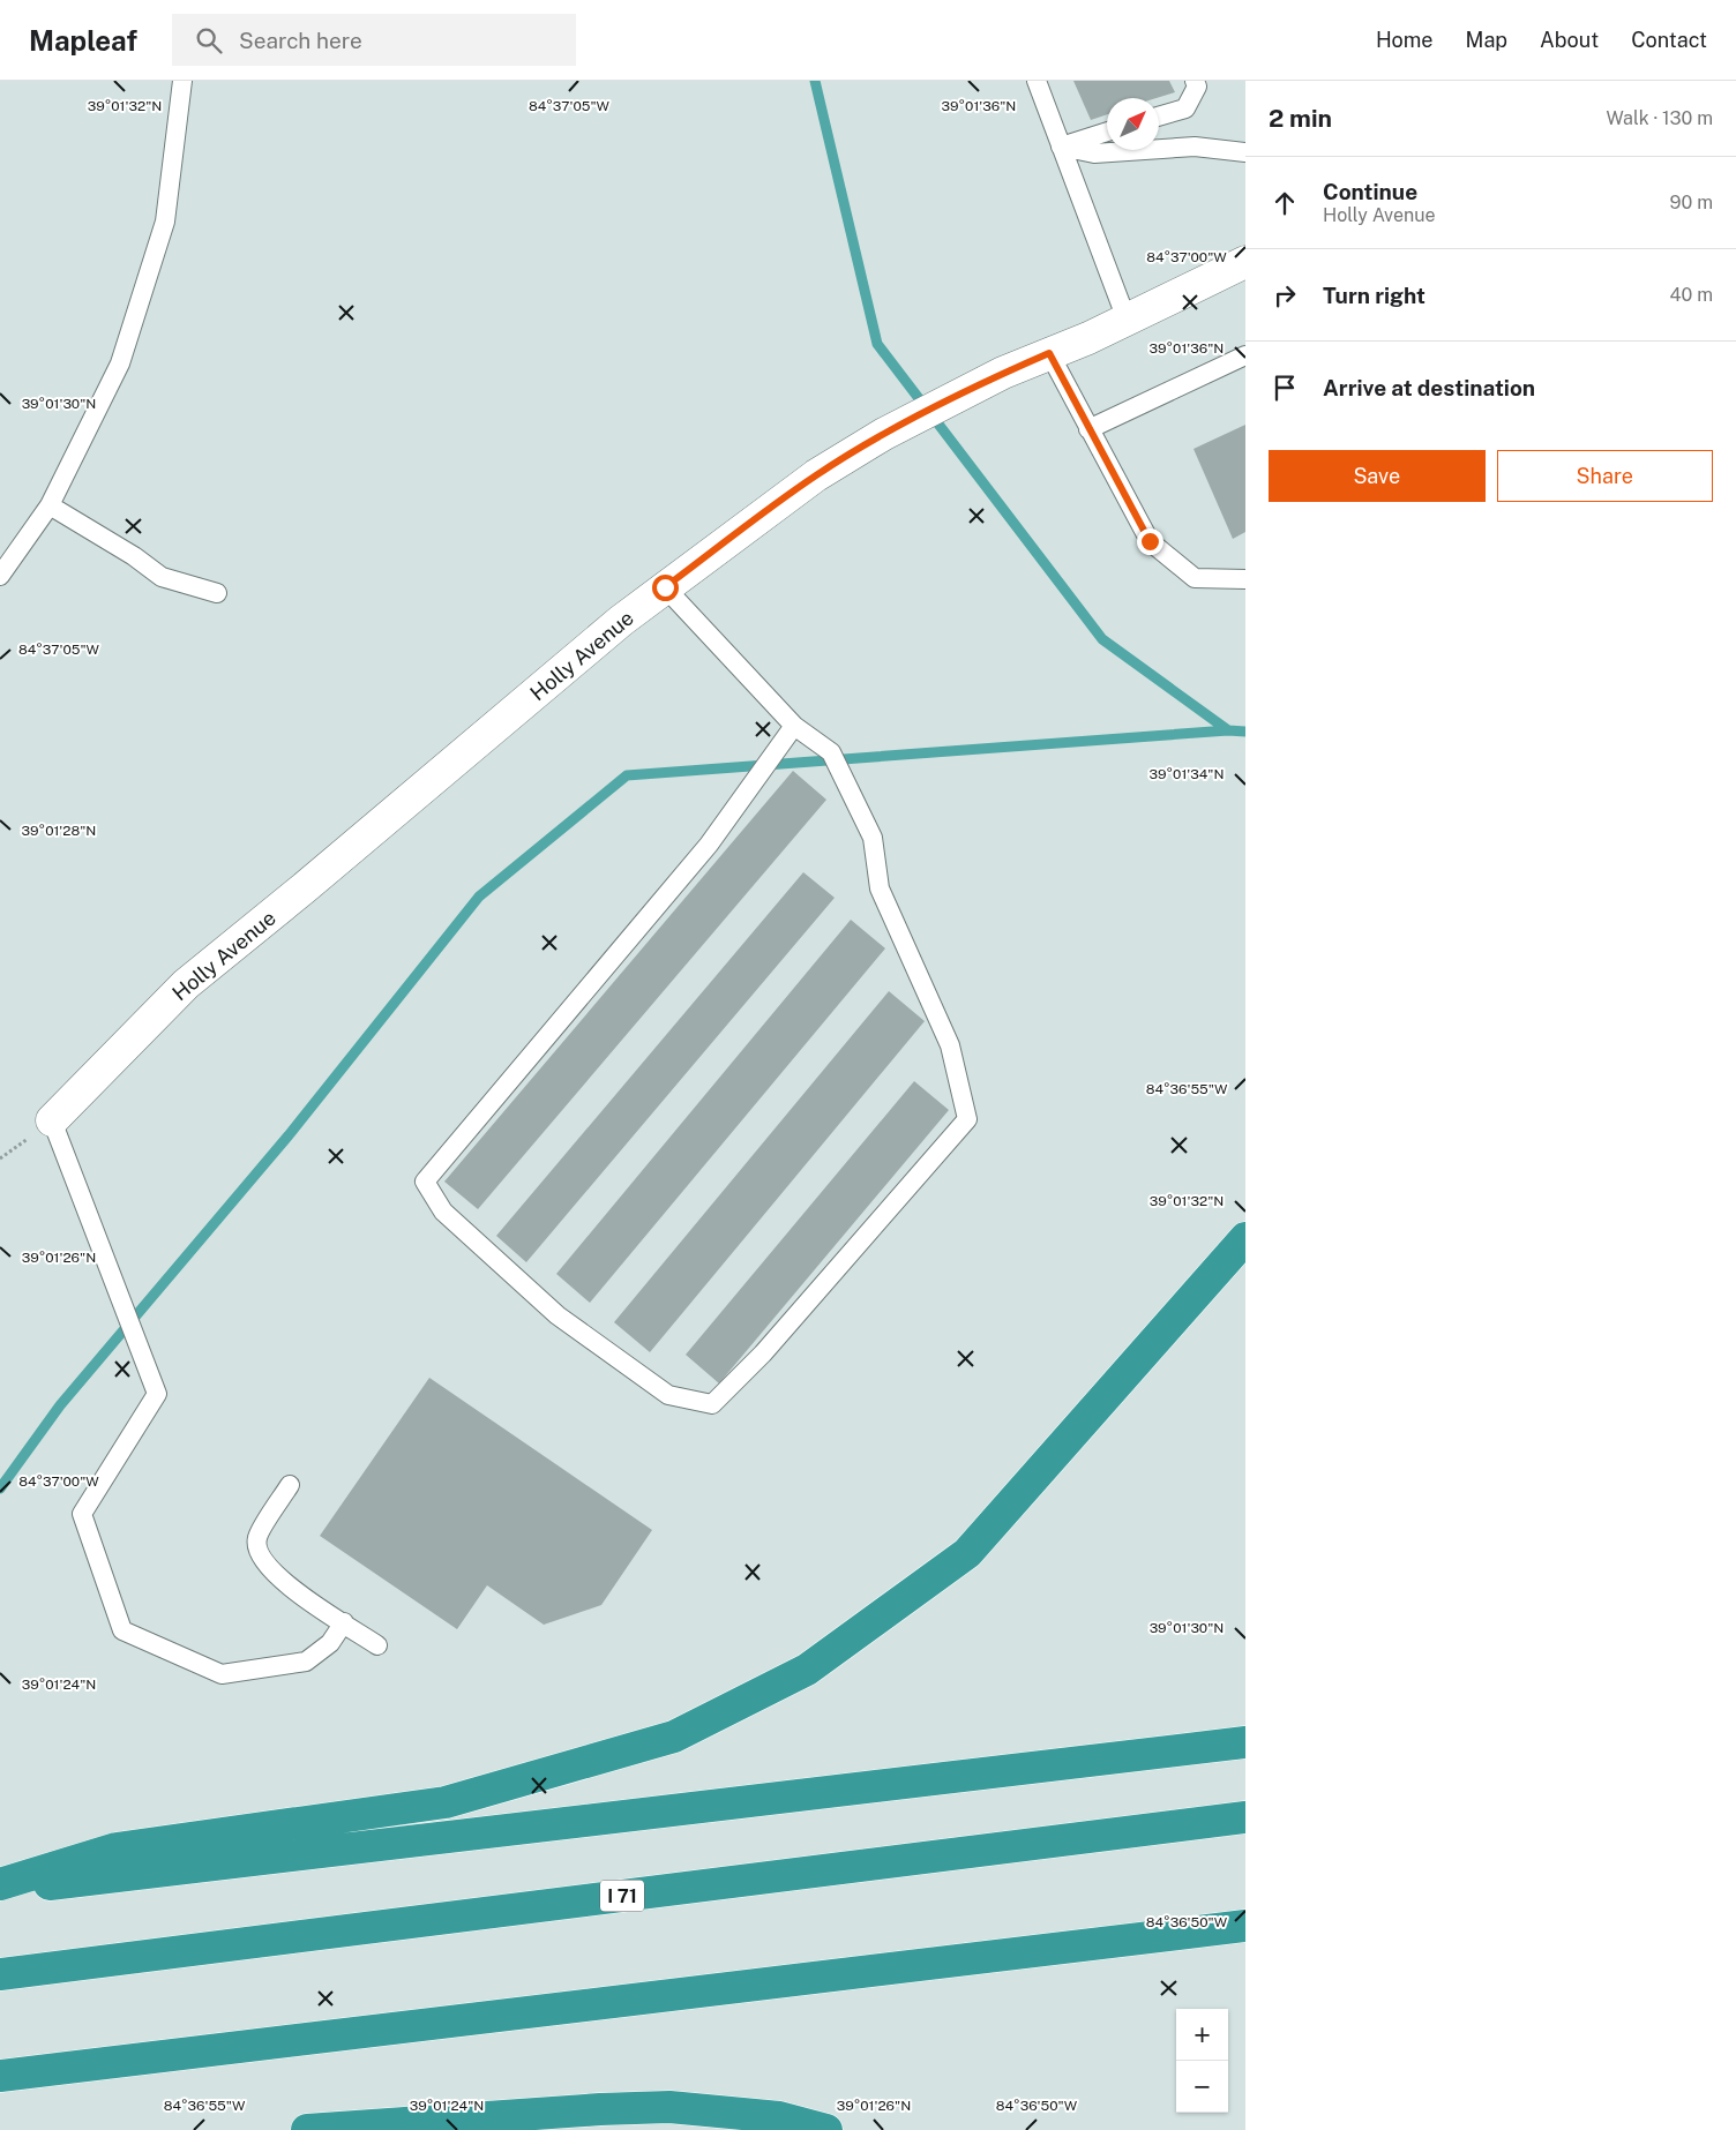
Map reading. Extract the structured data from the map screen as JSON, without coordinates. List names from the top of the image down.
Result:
{
  "streets": {
    "highway": ["I 71"],
    "street": ["Holly Avenue"]
  },
  "north": "top right",
  "page": {
    "header": "Mapleaf",
    "search": "Search here",
    "nav": [
      "Home",
      "Map",
      "About",
      "Contact"
    ],
    "heading": ["2 min", "Walk · 130 m"],
    "list": [
      ["Continue", "Holly Avenue", "90 m"],
      ["Turn right", "40 m"],
      "Arrive at destination"
    ],
    "buttons": ["Save", "Share"],
    "map_buttons": ["+", "−"]
  },
  "coordinates": [
    "39°01'32\"N",
    "84°37'05\"W",
    "39°01'36\"N",
    "84°37'00\"W",
    "39°01'30\"N",
    "39°01'34\"N",
    "39°01'28\"N",
    "84°36'55\"W",
    "39°01'26\"N",
    "39°01'24\"N",
    "84°36'50\"W"
  ]
}
